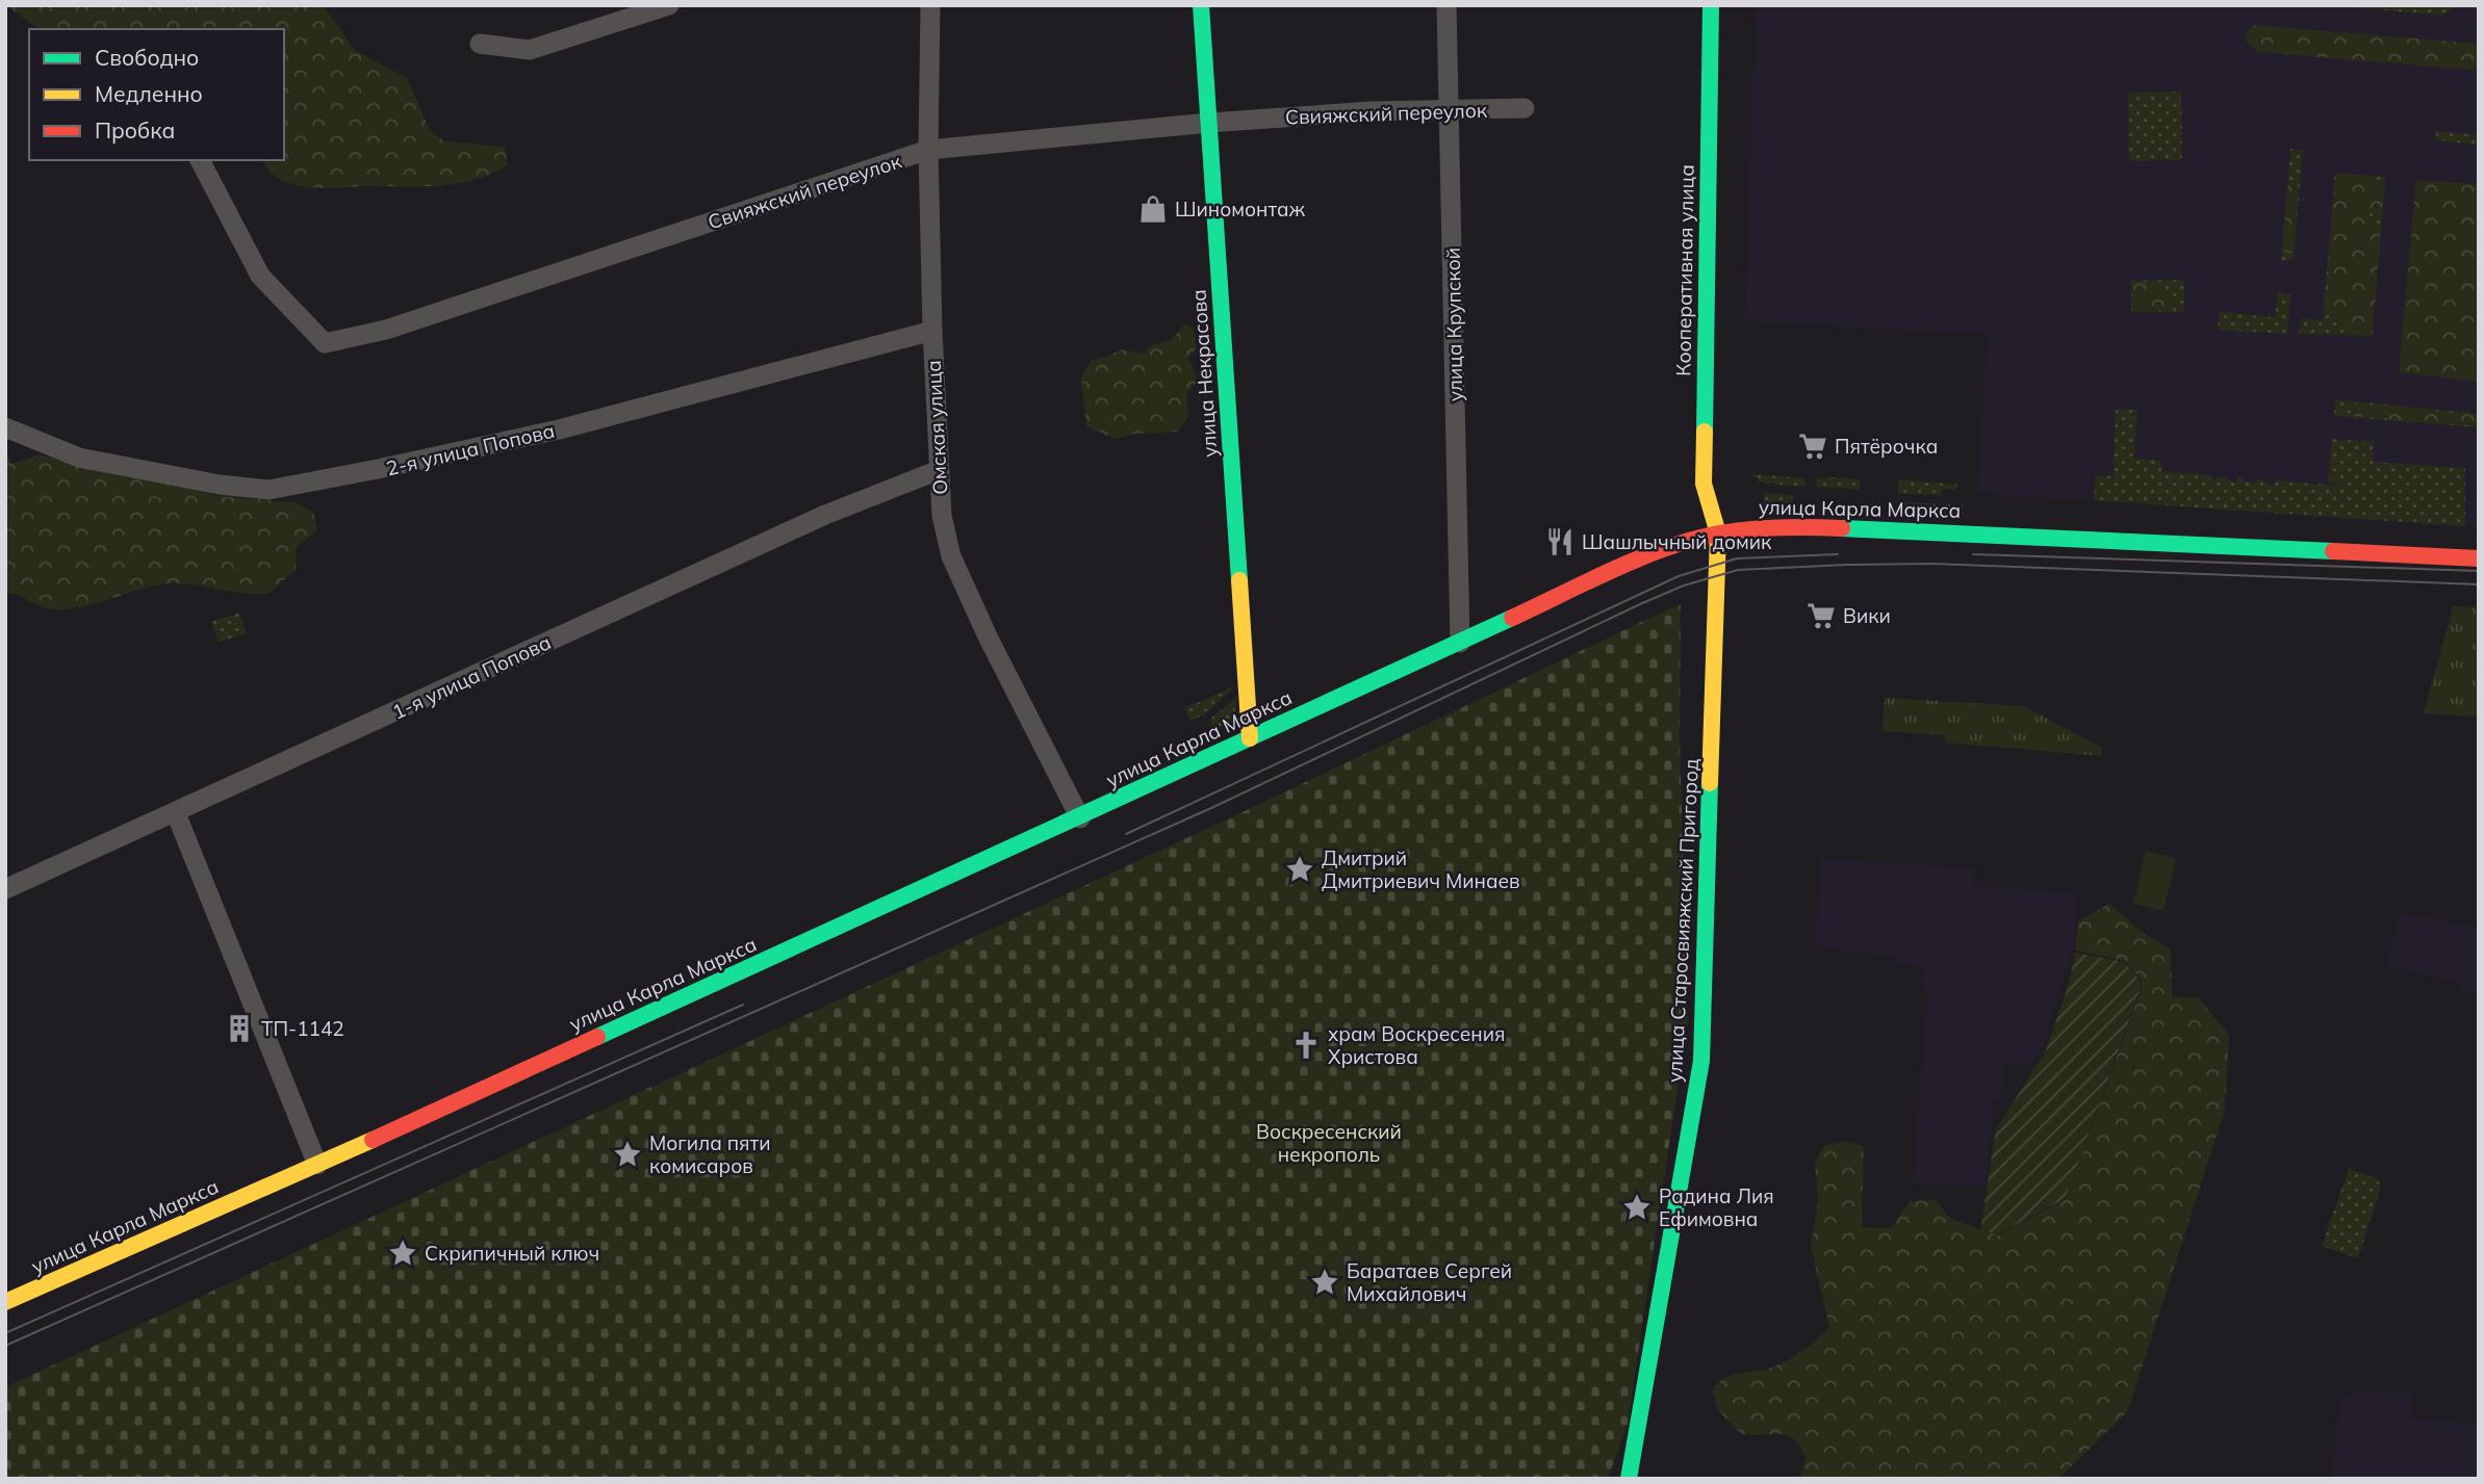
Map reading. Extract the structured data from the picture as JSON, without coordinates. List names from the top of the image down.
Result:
{
  "streets": {
    "main road": [
      "Кооперативная улица",
      "улица Некрасова",
      "улица Карла Маркса",
      "улица Старосвияжский Пригород"
    ],
    "street": [
      "Свияжский переулок",
      "улица Крупской",
      "Омская улица",
      "2-я улица Попова",
      "1-я улица Попова"
    ]
  },
  "crossings": [
    ["Свияжский переулок", "улица Крупской"],
    ["Свияжский переулок", "улица Некрасова"],
    ["Свияжский переулок", "Омская улица"],
    ["Кооперативная улица", "улица Карла Маркса"],
    ["Кооперативная улица", "улица Старосвияжский Пригород"],
    ["улица Крупской", "улица Карла Маркса"],
    ["улица Некрасова", "улица Карла Маркса"],
    ["Омская улица", "2-я улица Попова"],
    ["Омская улица", "улица Карла Маркса"],
    ["Омская улица", "1-я улица Попова"],
    ["улица Карла Маркса", "улица Старосвияжский Пригород"]
  ],
  "parks": ["Воскресенский некрополь"],
  "places": {
    "shop": ["Шиномонтаж"],
    "supermarket": ["Пятёрочка", "Вики"],
    "restaurant": ["Шашлычный домик"],
    "place": [
      "Дмитрий Дмитриевич Минаев",
      "Могила пяти комисаров",
      "Радина Лия Ефимовна",
      "Скрипичный ключ",
      "Баратаев Сергей Михайлович"
    ],
    "building": ["ТП-1142"],
    "church": ["храм Воскресения Христова"]
  },
  "legend": ["Свободно", "Медленно", "Пробка"]
}
